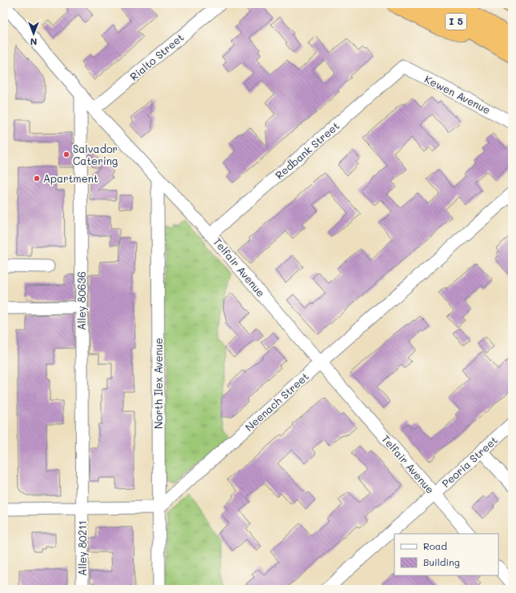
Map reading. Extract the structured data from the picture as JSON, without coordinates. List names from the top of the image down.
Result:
{
  "streets": {
    "highway": ["I 5"],
    "street": [
      "Rialto Street",
      "Kewen Avenue",
      "Redbank Street",
      "Telfair Avenue",
      "Alley 80636",
      "North Ilex Avenue",
      "Neenach Street",
      "Peoria Street",
      "Alley 80211"
    ]
  },
  "crossings": [
    ["Rialto Street", "Telfair Avenue"],
    ["Kewen Avenue", "Redbank Street"],
    ["Redbank Street", "Telfair Avenue"],
    ["Telfair Avenue", "Alley 80636"],
    ["Telfair Avenue", "North Ilex Avenue"],
    ["Telfair Avenue", "Neenach Street"],
    ["Telfair Avenue", "Peoria Street"],
    ["Alley 80636", "Alley 80211"],
    ["North Ilex Avenue", "Neenach Street"]
  ],
  "places": ["Salvador Catering", "Apartment"],
  "legend": ["Road", "Building"],
  "north": "bottom"
}
